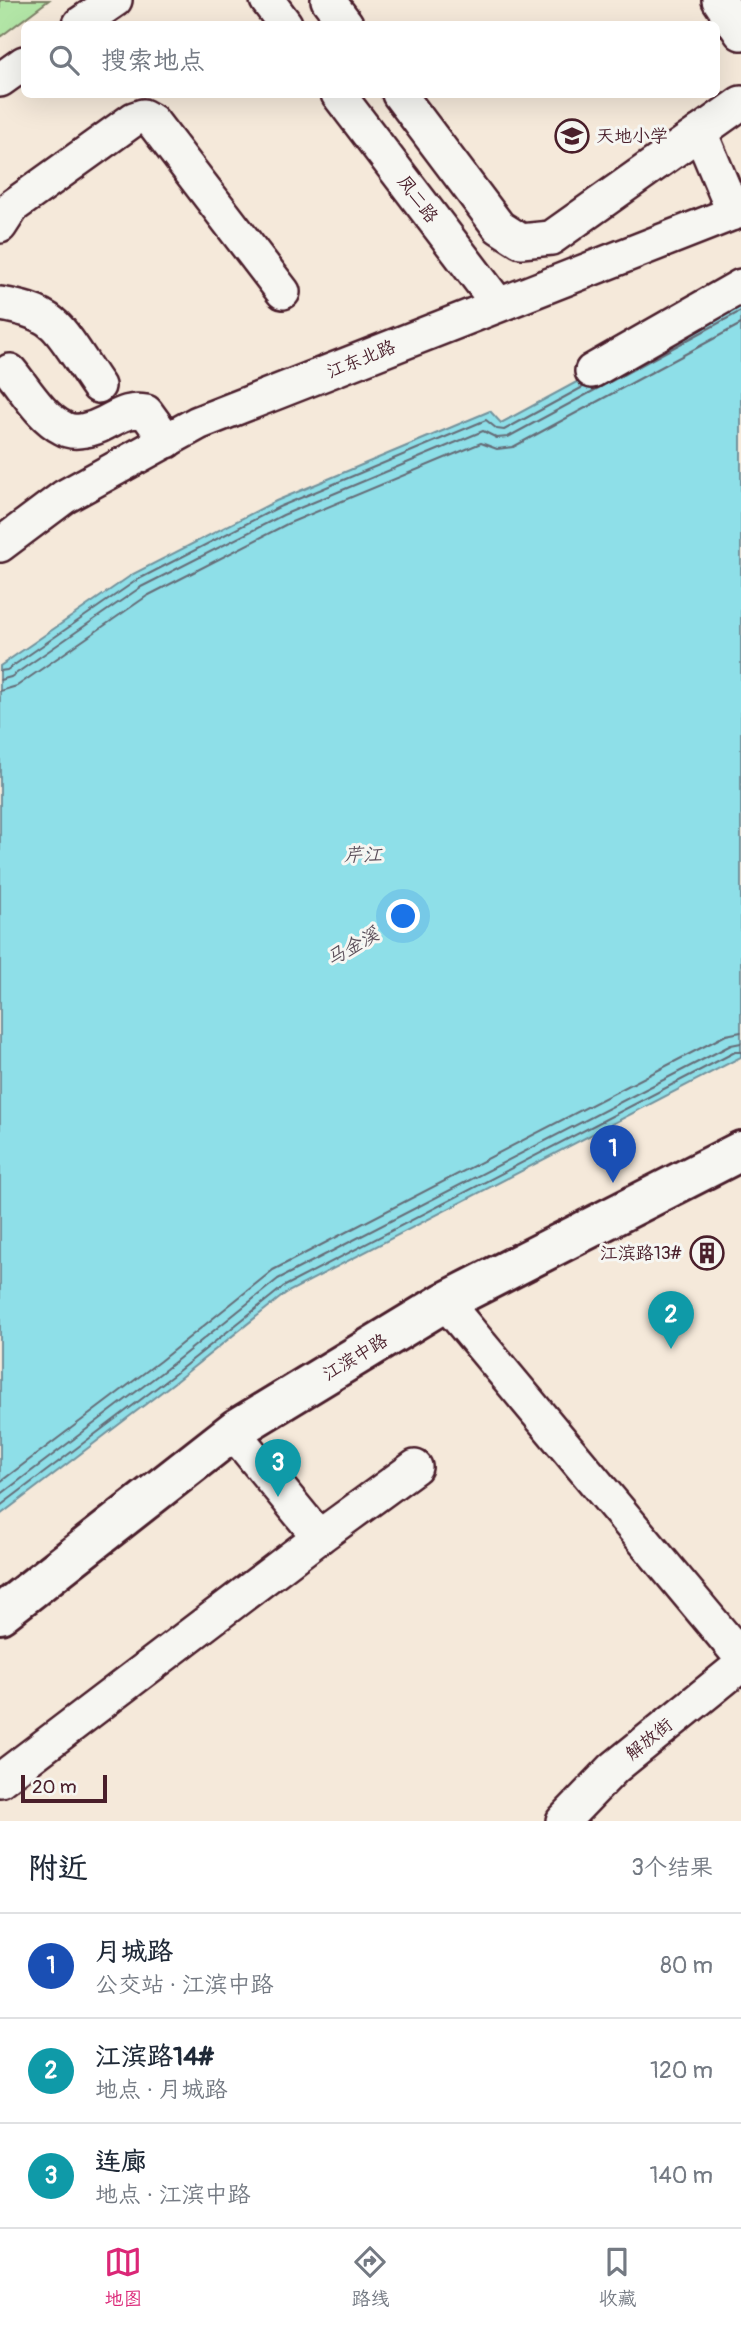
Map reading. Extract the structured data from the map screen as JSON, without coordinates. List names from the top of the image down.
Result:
{
  "streets": {
    "main road": ["江滨中路"],
    "street": ["凤二路", "江东北路", "解放街"]
  },
  "crossings": [
    ["凤二路", "江东北路"]
  ],
  "water": ["芹江", "马金溪"],
  "places": {
    "school or university": ["天地小学"],
    "building": ["江滨路13#"]
  },
  "scale_bar": "20 m",
  "page": {
    "search": "搜索地点",
    "pins": ["1", "2", "3"],
    "scale": "20 m",
    "heading": ["附近", "3个结果"],
    "list": [
      {
        "mark": "1",
        "name": "月城路",
        "note": "公交站 · 江滨中路",
        "value": "80 m"
      },
      {
        "mark": "2",
        "name": "江滨路14#",
        "note": "地点 · 月城路",
        "value": "120 m"
      },
      {
        "mark": "3",
        "name": "连廊",
        "note": "地点 · 江滨中路",
        "value": "140 m"
      }
    ],
    "nav": ["地图", "路线", "收藏"]
  }
}
